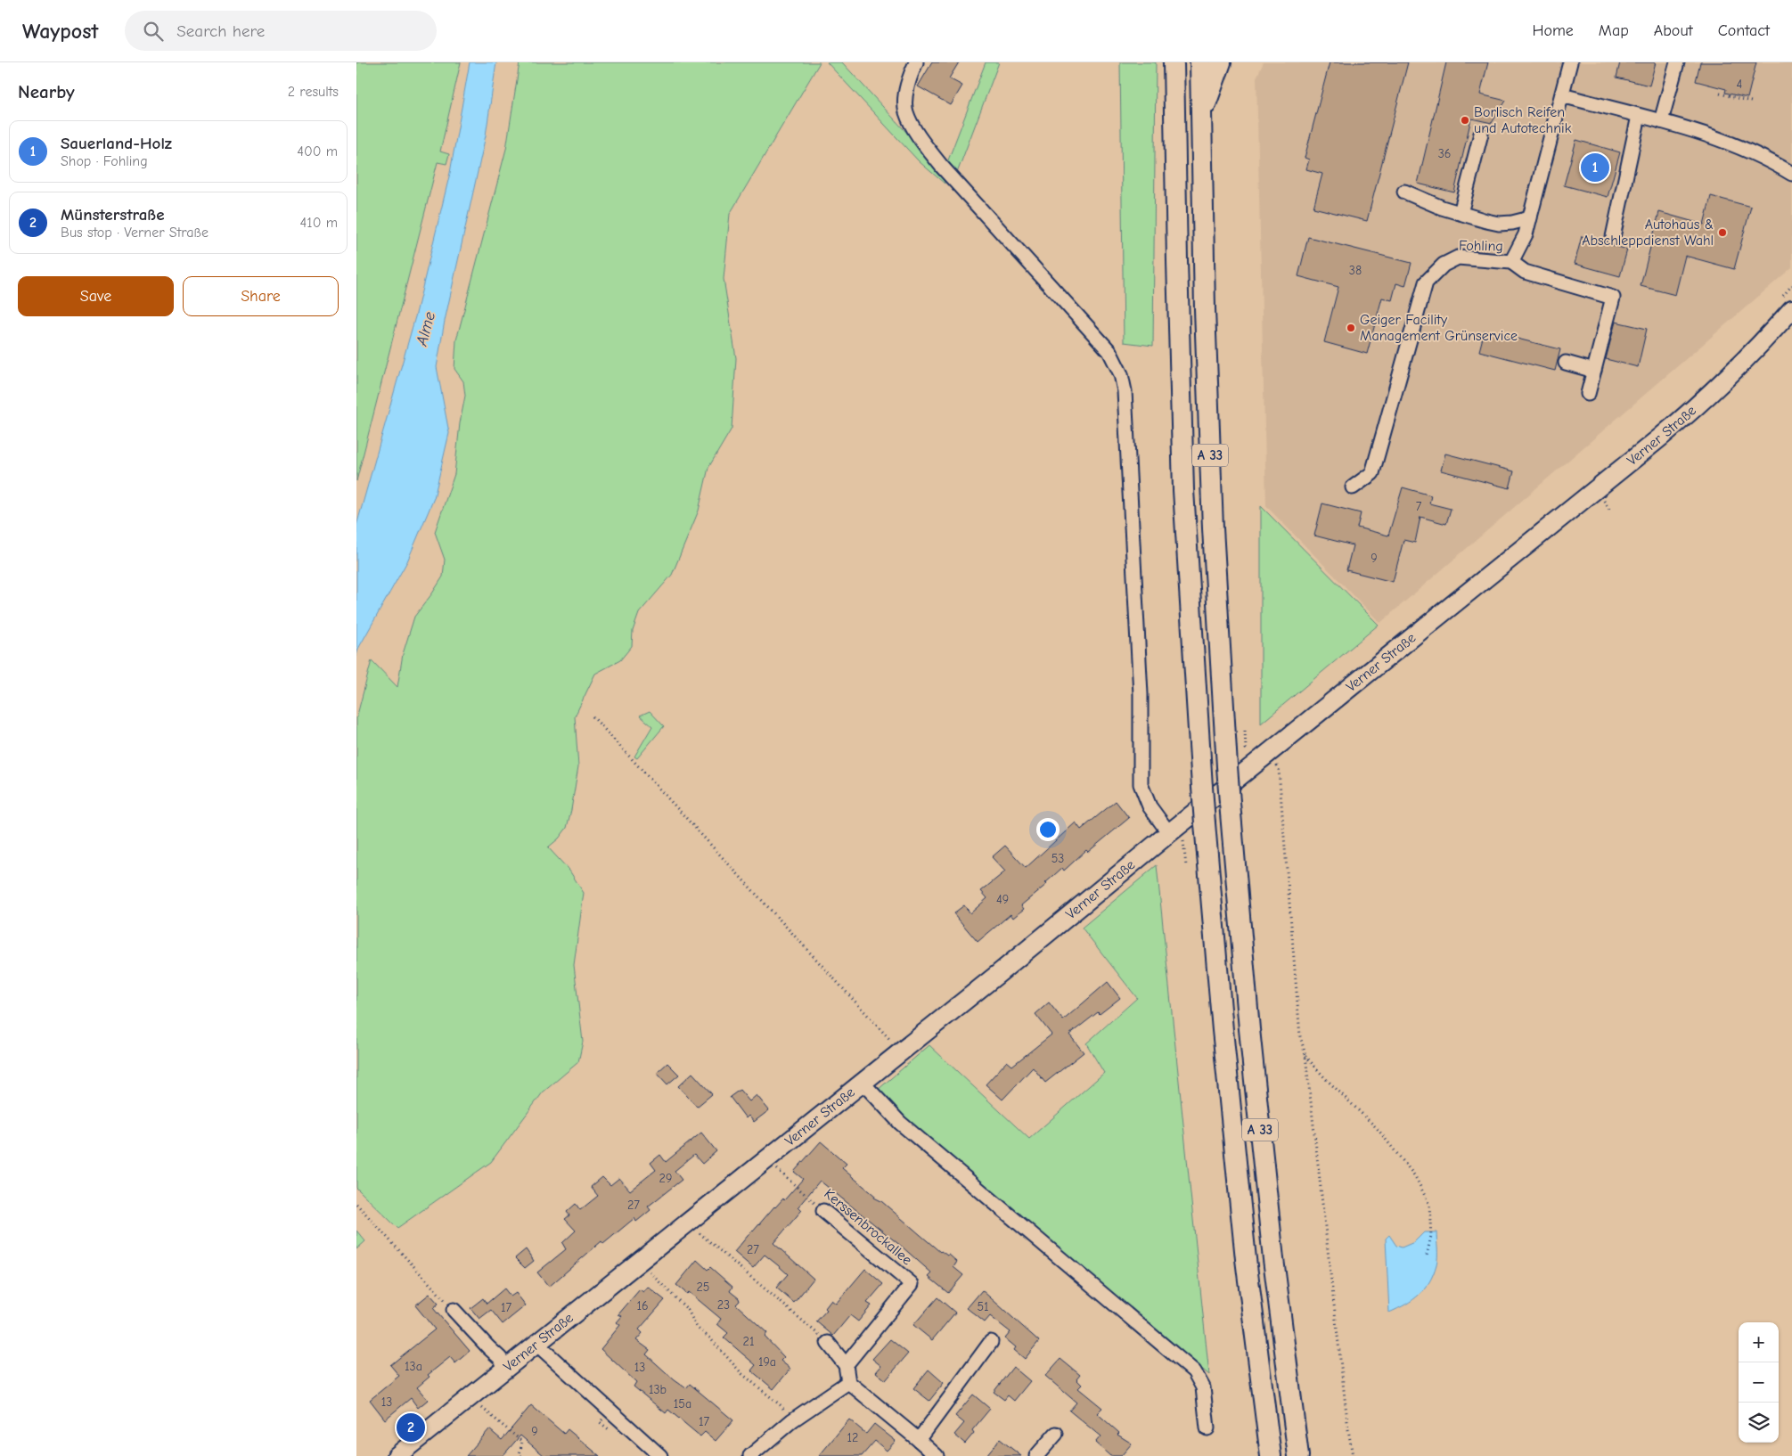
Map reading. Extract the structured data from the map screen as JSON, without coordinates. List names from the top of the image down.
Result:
{
  "streets": {
    "highway": ["A 33"],
    "main road": ["Verner Straße"],
    "street": ["Fohling", "Kerssenbrockallee"]
  },
  "crossings": [
    ["Verner Straße", "Kerssenbrockallee"]
  ],
  "water": ["Alme"],
  "places": ["Borlisch Reifen und Autotechnik", "Autohaus & Abschleppdienst Wahl", "Geiger Facility Management Grünservice"],
  "house_numbers": [
    "4",
    "36",
    "38",
    "7",
    "9",
    "53",
    "49",
    "29",
    "27",
    "27",
    "25",
    "23",
    "16",
    "51",
    "17",
    "21",
    "19a",
    "13a",
    "13",
    "13b",
    "13",
    "15a",
    "17",
    "9",
    "12"
  ],
  "page": {
    "header": "Waypost",
    "search": "Search here",
    "nav": [
      "Home",
      "Map",
      "About",
      "Contact"
    ],
    "heading": ["Nearby", "2 results"],
    "list": [
      {
        "mark": "1",
        "name": "Sauerland-Holz",
        "note": "Shop · Fohling",
        "value": "400 m"
      },
      {
        "mark": "2",
        "name": "Münsterstraße",
        "note": "Bus stop · Verner Straße",
        "value": "410 m"
      }
    ],
    "pins": ["1", "2"],
    "buttons": ["Save", "Share"],
    "map_buttons": ["+", "−"]
  }
}
